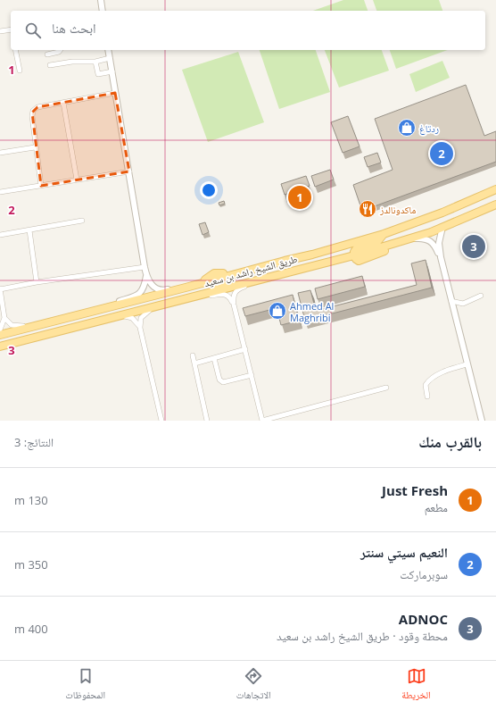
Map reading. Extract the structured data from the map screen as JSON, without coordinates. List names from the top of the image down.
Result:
{
  "streets": {
    "main road": ["طريق الشيخ راشد بن سعيد"]
  },
  "places": {
    "shop": ["ردتاغ", "Ahmed Al Maghribi"],
    "restaurant": ["ماكدونالدز"]
  },
  "page": {
    "search": "ابحث هنا",
    "pins": ["2", "1", "3"],
    "heading": ["بالقرب منك", "النتائج: 3"],
    "list": [
      {
        "mark": "1",
        "name": "Just Fresh",
        "note": "مطعم",
        "value": "130 m"
      },
      {
        "mark": "2",
        "name": "النعيم سيتي سنتر",
        "note": "سوبرماركت",
        "value": "350 m"
      },
      {
        "mark": "3",
        "name": "ADNOC",
        "note": "محطة وقود · طريق الشيخ راشد بن سعيد",
        "value": "400 m"
      }
    ],
    "nav": ["الخريطة", "الاتجاهات", "المحفوظات"]
  },
  "grid": {
    "rows": ["1", "2", "3"]
  }
}
